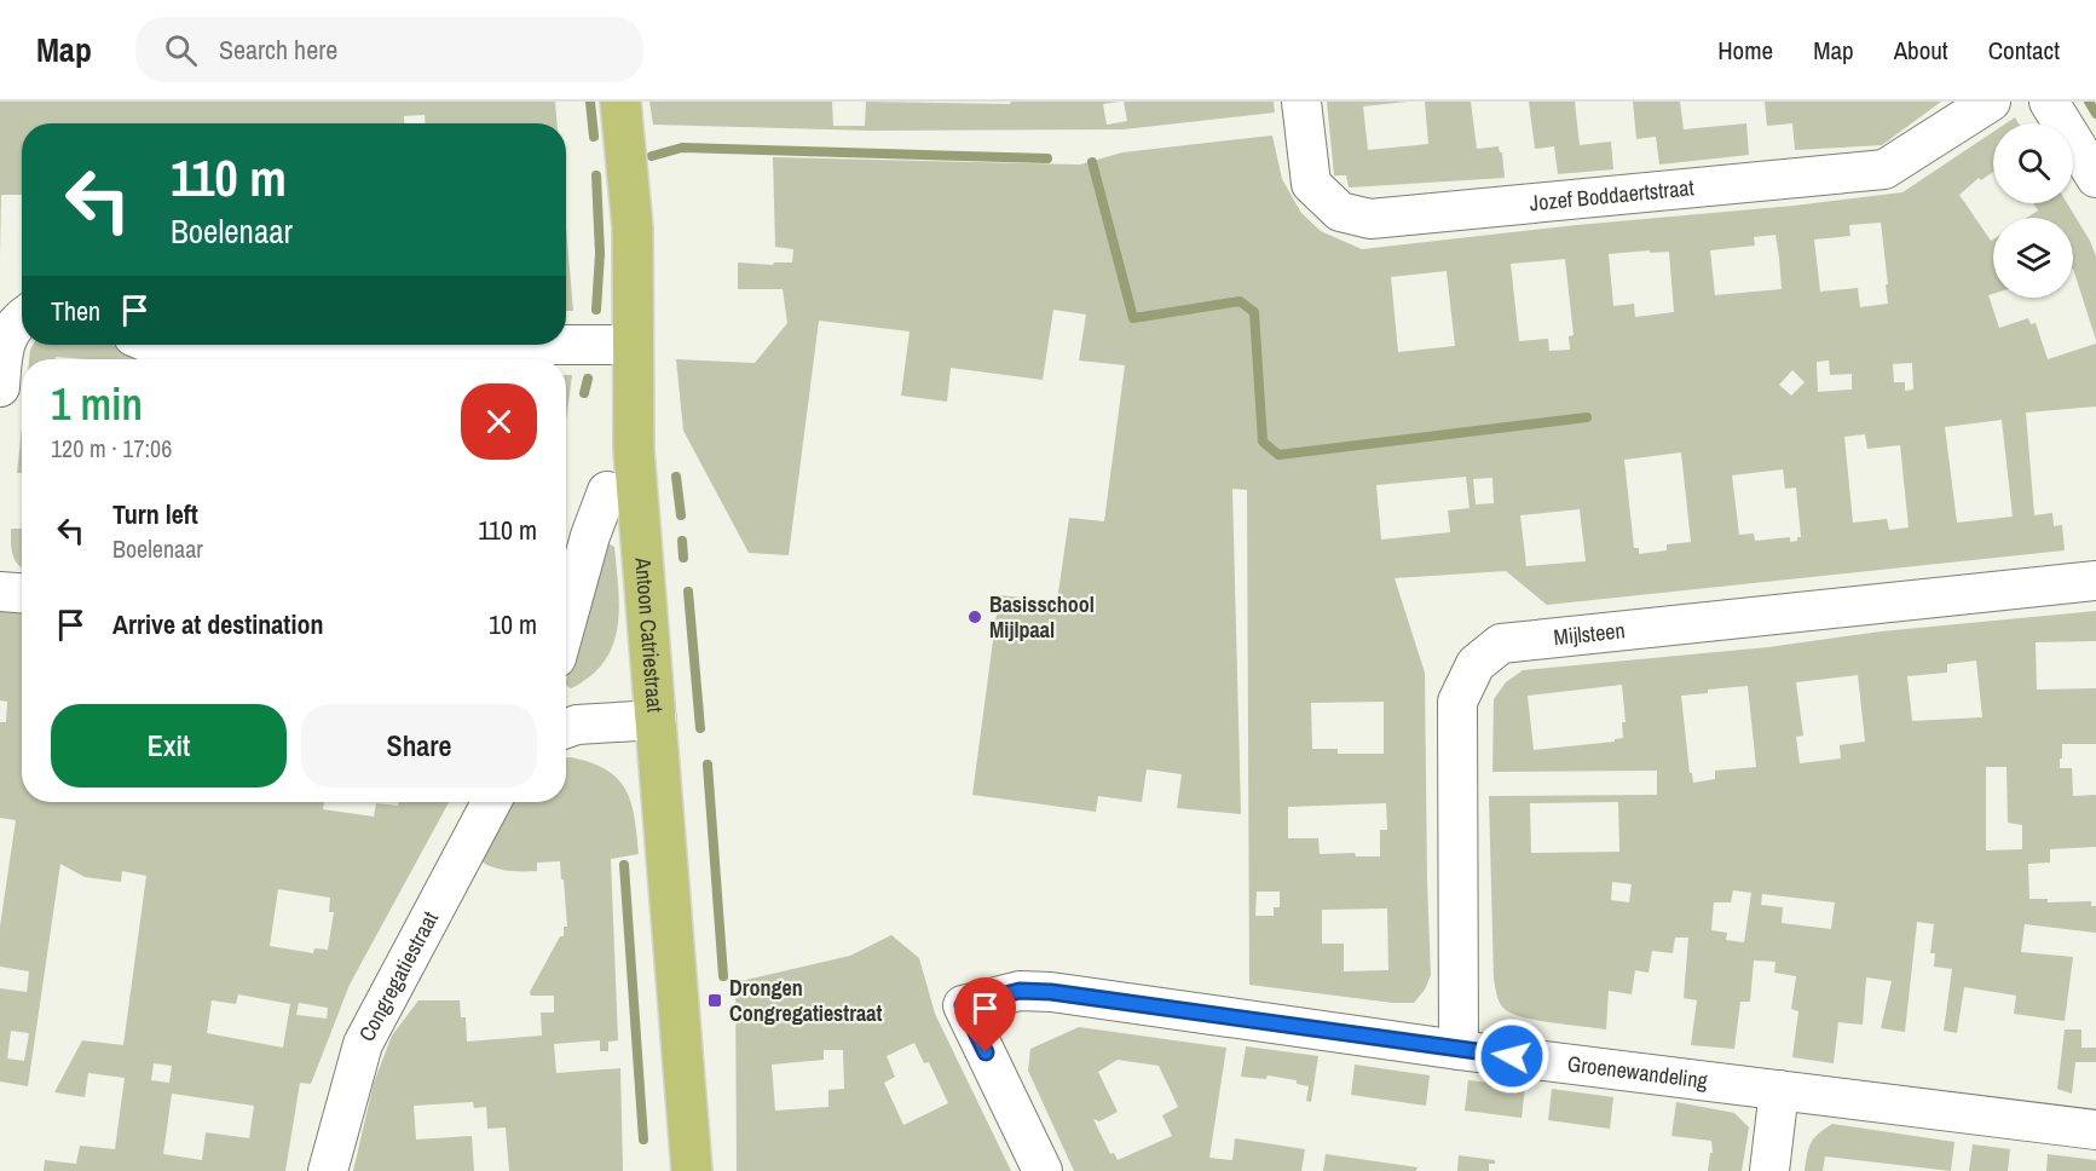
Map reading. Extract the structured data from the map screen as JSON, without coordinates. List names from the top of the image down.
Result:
{
  "streets": {
    "main road": ["Antoon Catriestraat"],
    "street": [
      "Jozef Boddaertstraat",
      "Mijlsteen",
      "Congregatiestraat",
      "Groenewandeling"
    ]
  },
  "crossings": [
    ["Mijlsteen", "Groenewandeling"]
  ],
  "places": {
    "other": ["Basisschool Mijlpaal"],
    "transit": ["Drongen Congregatiestraat"]
  },
  "page": {
    "header": "Map",
    "search": "Search here",
    "nav": [
      "Home",
      "Map",
      "About",
      "Contact"
    ],
    "turn": ["110 m", "Boelenaar"],
    "then": "Then",
    "heading": ["1 min", "120 m · 17:06"],
    "list": [
      {
        "name": "Turn left",
        "note": "Boelenaar",
        "value": "110 m"
      },
      {
        "name": "Arrive at destination",
        "value": "10 m"
      }
    ],
    "buttons": ["Exit", "Share"]
  }
}
